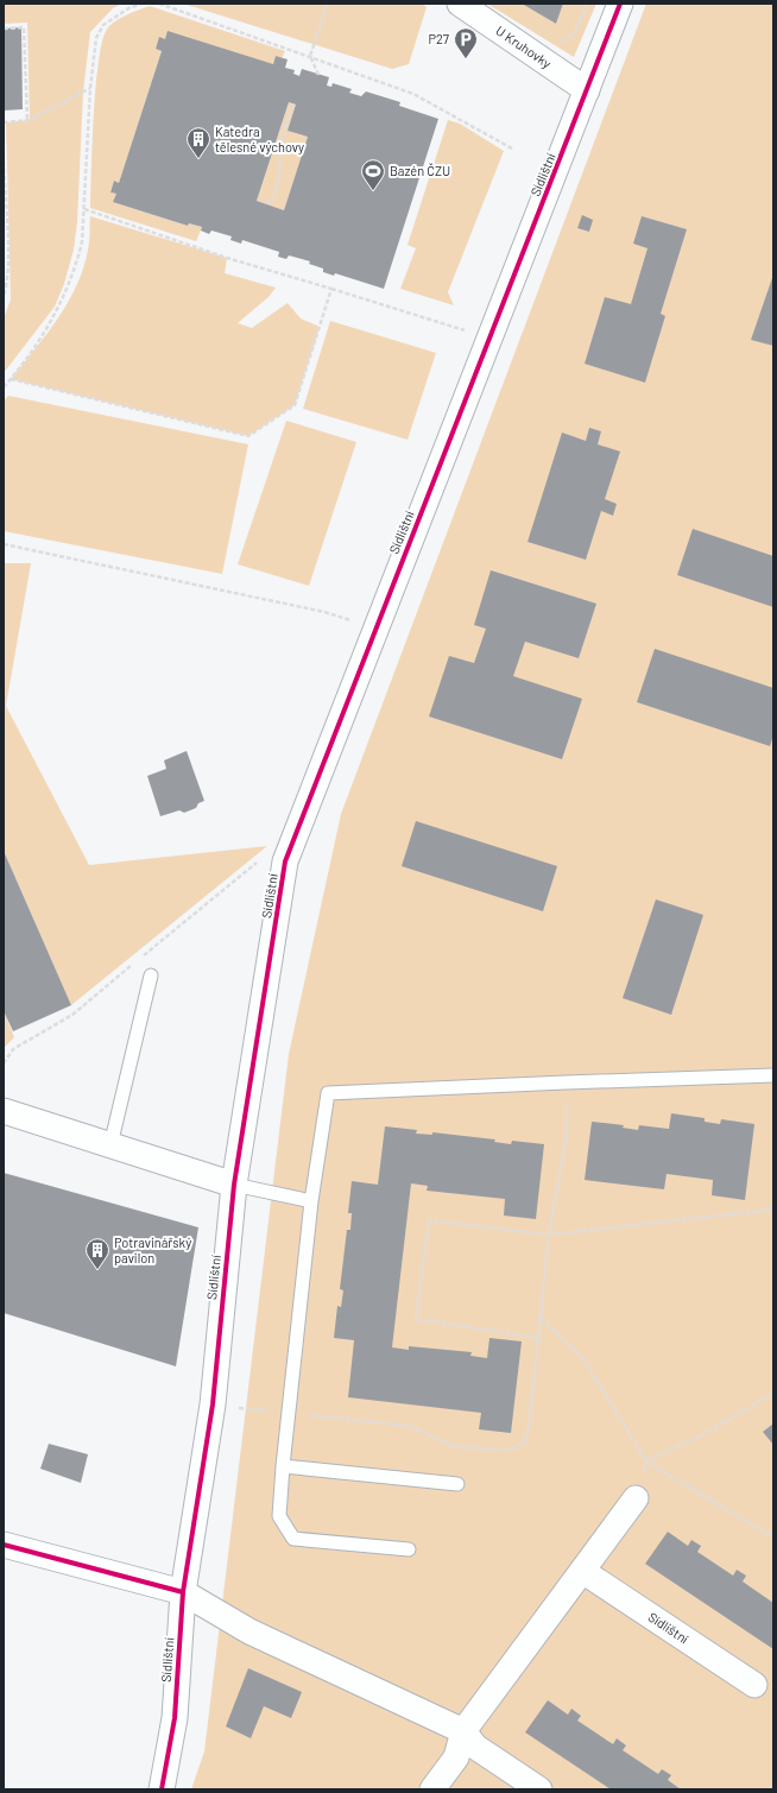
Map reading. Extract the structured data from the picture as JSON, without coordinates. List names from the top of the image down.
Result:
{
  "streets": {
    "street": ["U Kruhovky", "Sídlištní"]
  },
  "crossings": [
    ["U Kruhovky", "Sídlištní"]
  ],
  "places": {
    "parking": ["P27"],
    "building": ["Katedra tělesné výchovy", "Potravinářský pavilon"],
    "sports": ["Bazén ČZU"]
  }
}
